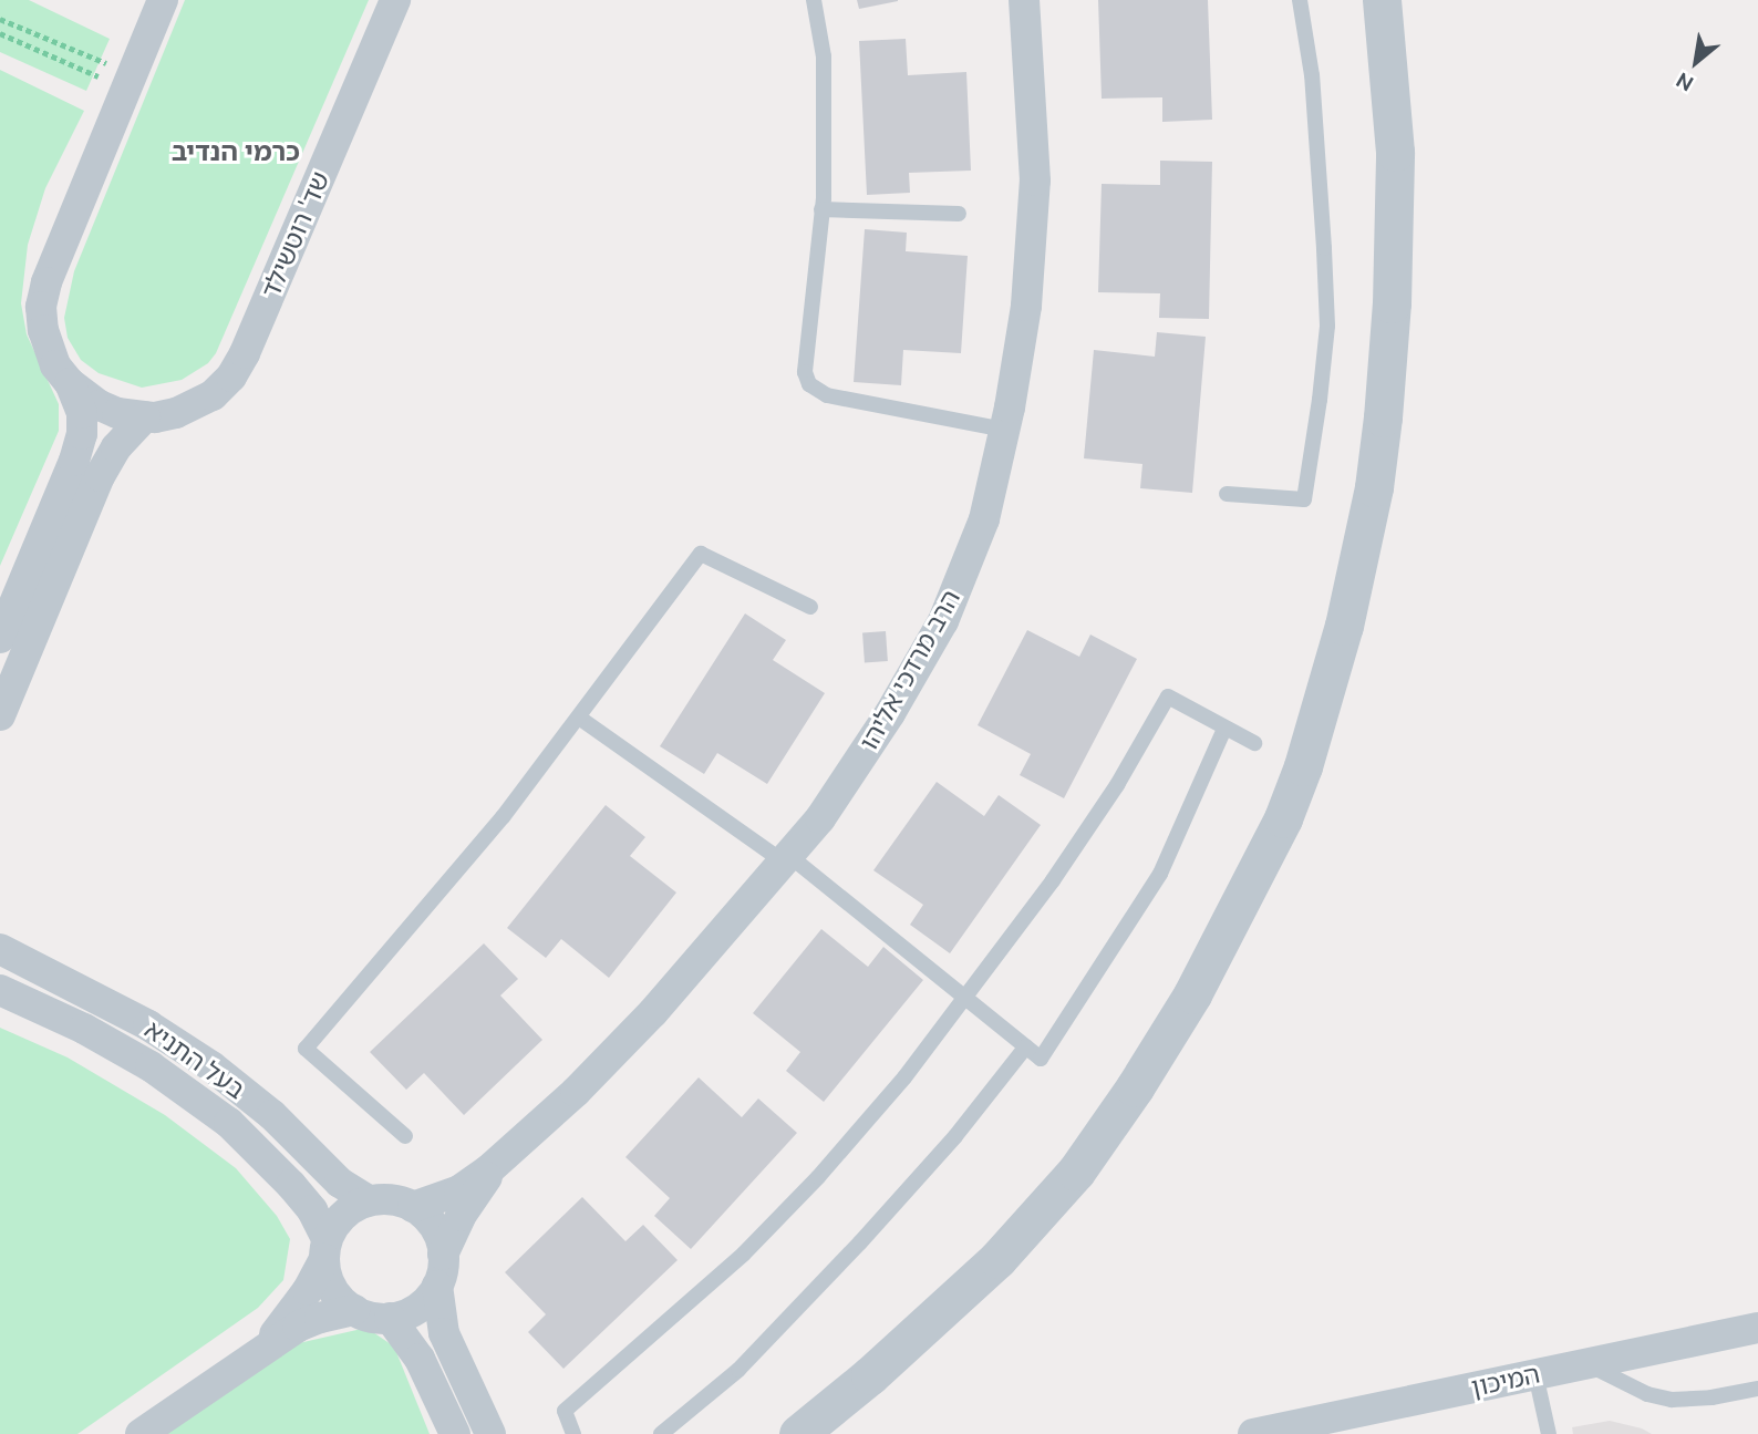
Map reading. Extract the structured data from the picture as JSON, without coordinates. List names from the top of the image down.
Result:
{
  "streets": {
    "street": [
      "שד' רוטשילד",
      "הרב מרדכי אליהו",
      "בעל התניא",
      "המיכון"
    ]
  },
  "crossings": [
    ["הרב מרדכי אליהו", "בעל התניא"]
  ],
  "districts": ["כרמי הנדיב"],
  "north": "bottom left"
}
